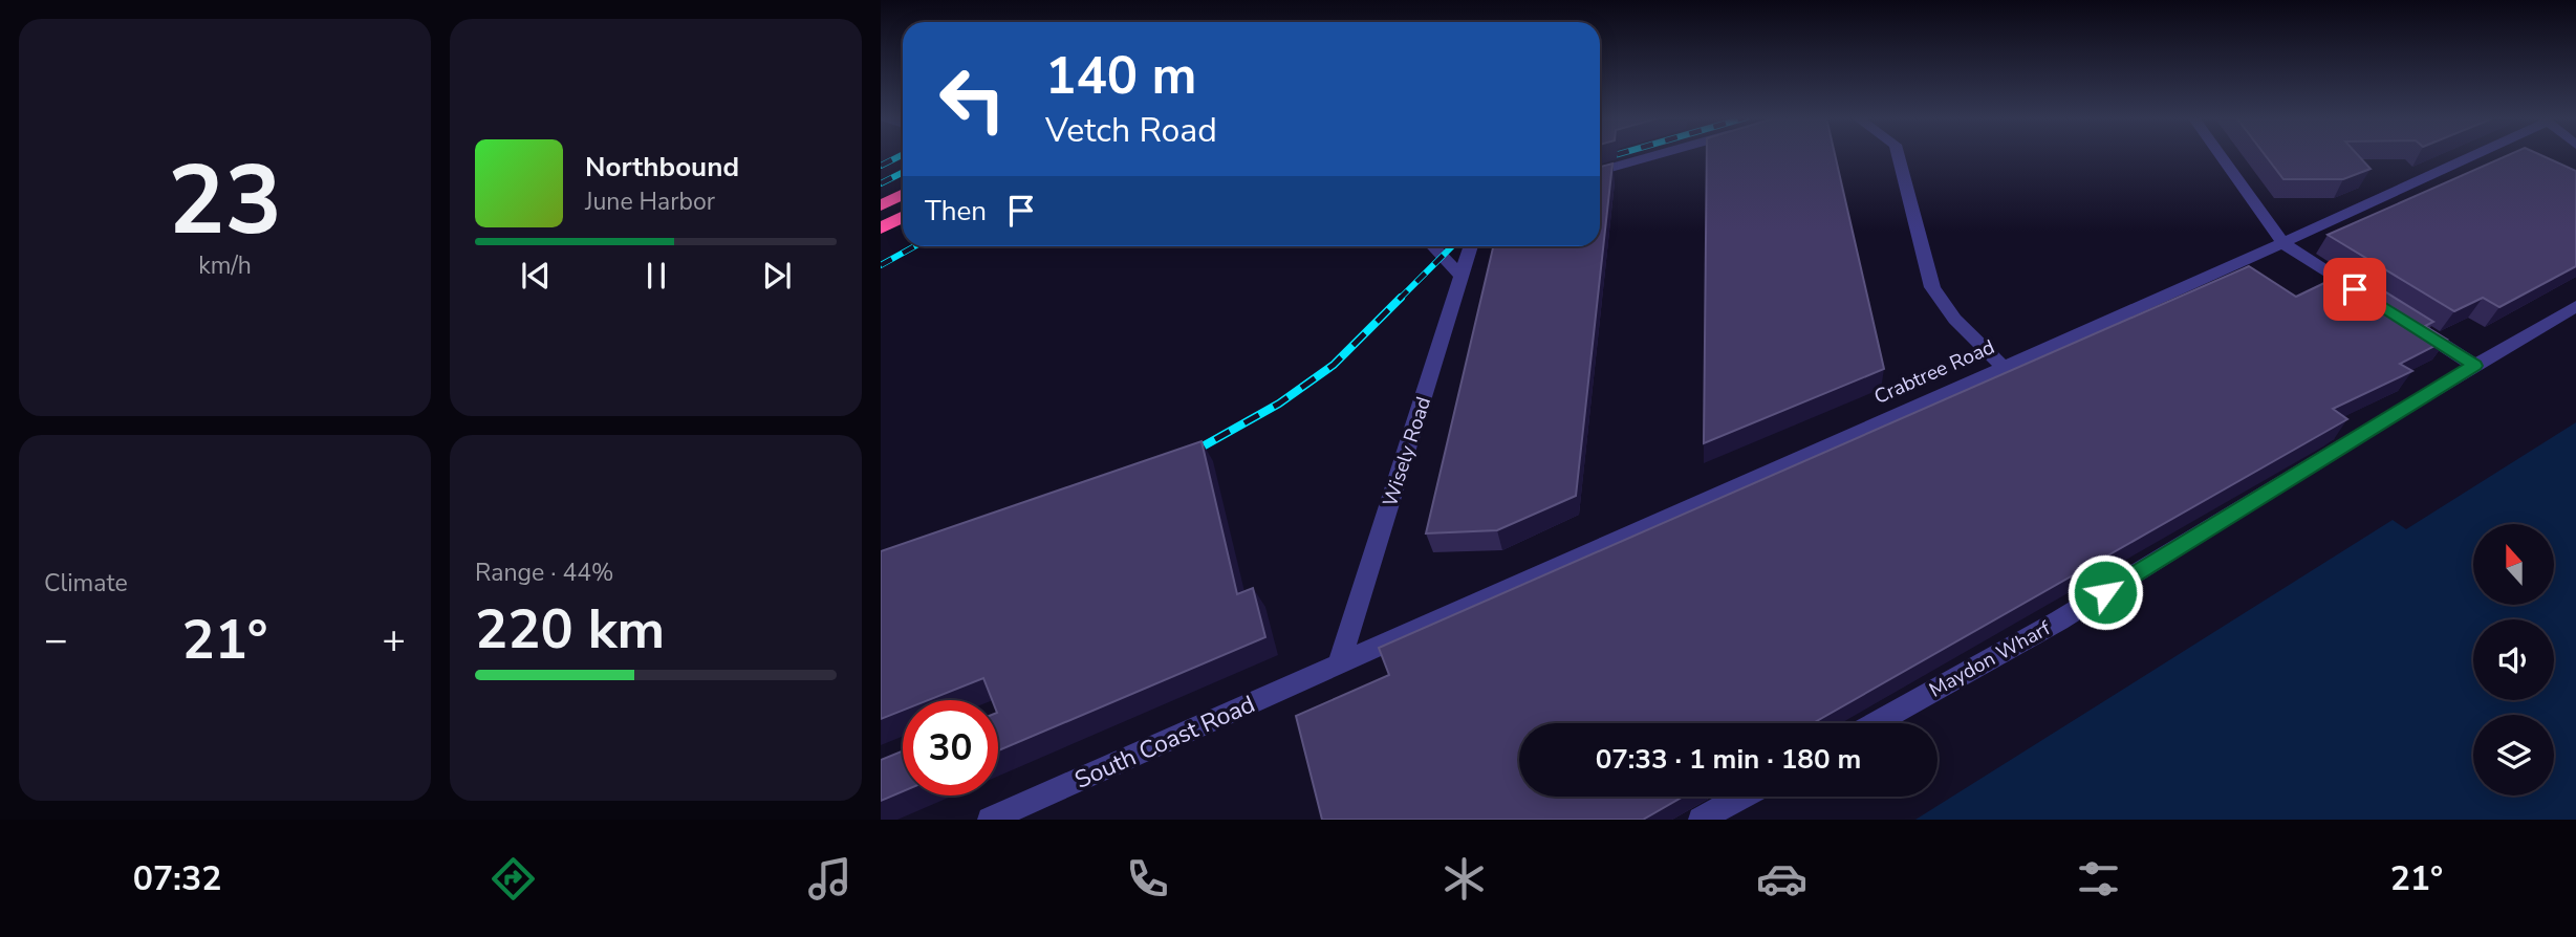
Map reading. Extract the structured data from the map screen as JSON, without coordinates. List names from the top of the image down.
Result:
{
  "streets": {
    "street": [
      "Crabtree Road",
      "Wisely Road",
      "Maydon Wharf",
      "South Coast Road"
    ]
  },
  "crossings": [
    ["Crabtree Road", "Wisely Road"],
    ["Crabtree Road", "South Coast Road"],
    ["Wisely Road", "South Coast Road"]
  ],
  "north": "top",
  "page": {
    "tile": [
      ["23", "km/h"],
      "Climate",
      ["Range · 44%", "220 km"]
    ],
    "turn": ["140 m", "Vetch Road"],
    "song": ["Northbound", "June Harbor"],
    "then": "Then",
    "heat": ["−", "21°", "+"],
    "limit": "30",
    "trip": "07:33 · 1 min · 180 m",
    "tabs": ["07:32", "21°"]
  }
}
